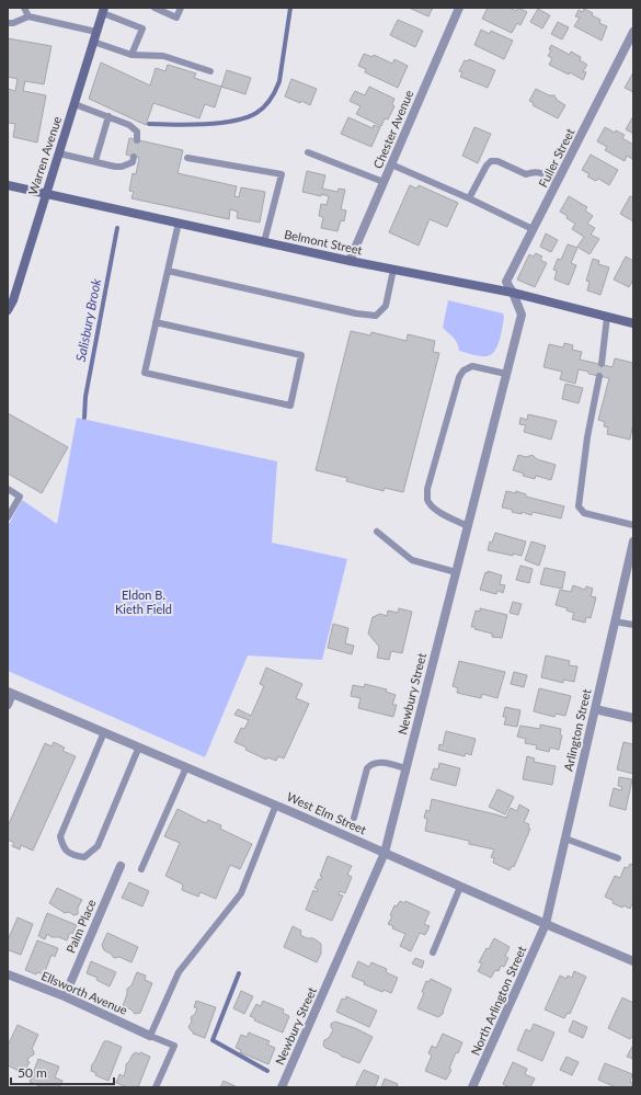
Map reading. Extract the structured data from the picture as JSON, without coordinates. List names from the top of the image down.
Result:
{
  "streets": {
    "main road": ["Warren Avenue", "Belmont Street"],
    "street": [
      "Chester Avenue",
      "Fuller Street",
      "Newbury Street",
      "Arlington Street",
      "West Elm Street",
      "Palm Place",
      "Ellsworth Avenue",
      "North Arlington Street"
    ]
  },
  "crossings": [
    ["Chester Avenue", "Belmont Street"],
    ["Warren Avenue", "Belmont Street"],
    ["Fuller Street", "Belmont Street"],
    ["Fuller Street", "Newbury Street"],
    ["Belmont Street", "Newbury Street"],
    ["Newbury Street", "West Elm Street"],
    ["Arlington Street", "West Elm Street"],
    ["Arlington Street", "North Arlington Street"],
    ["West Elm Street", "North Arlington Street"],
    ["Palm Place", "Ellsworth Avenue"]
  ],
  "water": ["Salisbury Brook"],
  "parks": ["Eldon B. Kieth Field"],
  "scale_bar": "50 m"
}
